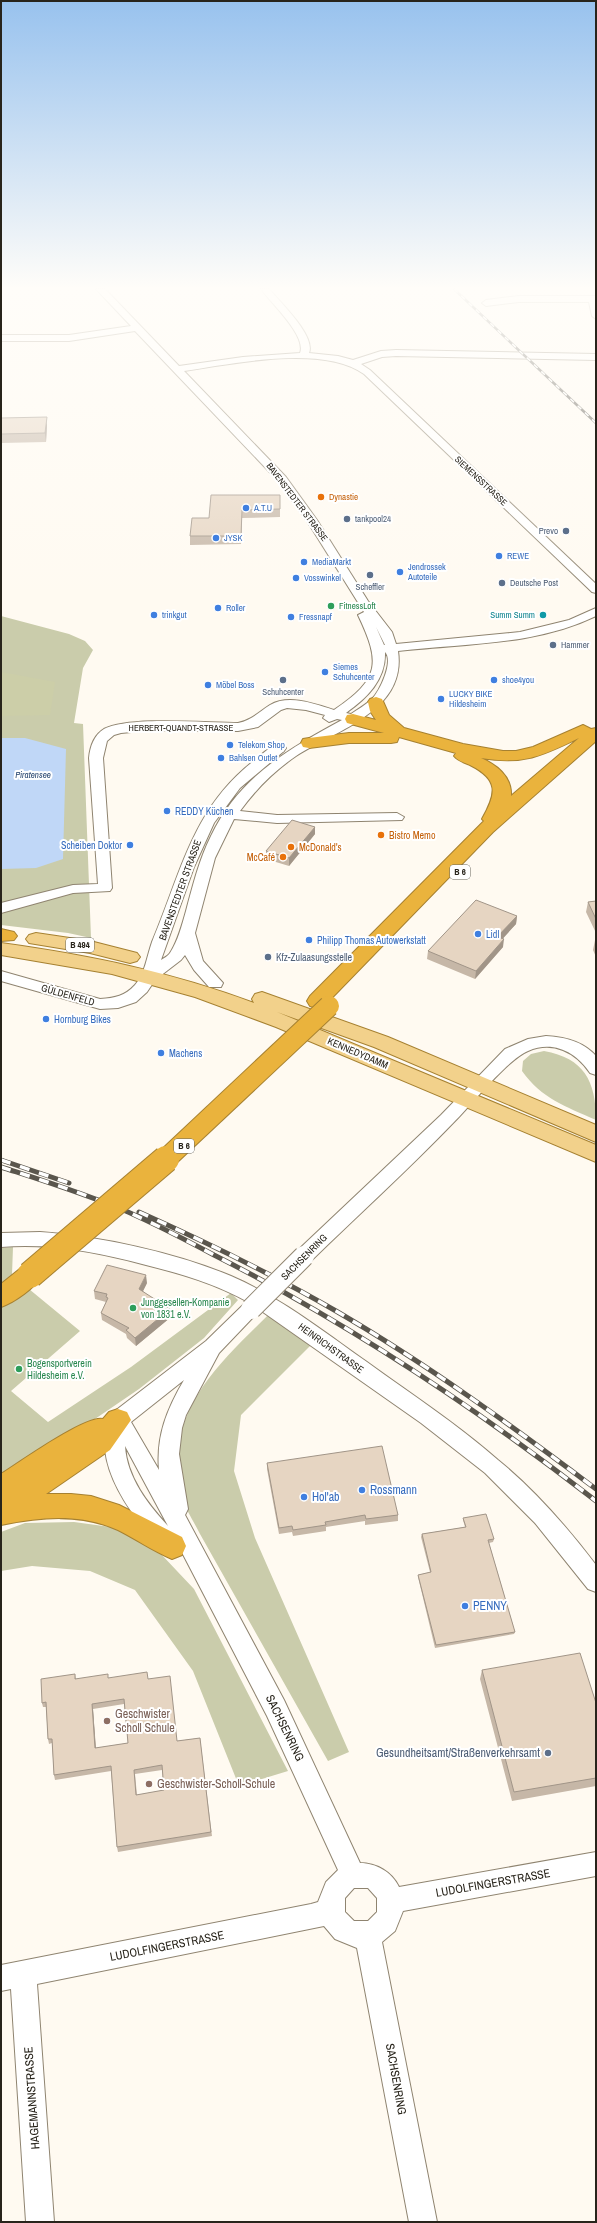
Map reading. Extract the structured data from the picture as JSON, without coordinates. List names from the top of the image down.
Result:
{
  "streets": {
    "highway": ["B 6"],
    "main road": ["B 494", "KENNEDYDAMM"],
    "street": [
      "SIEMENSSTRASSE",
      "BAVENSTEDTER STRASSE",
      "HERBERT-QUANDT-STRASSE",
      "GÜLDENFELD",
      "SACHSENRING",
      "HEINRICHSTRASSE",
      "LUDOLFINGERSTRASSE",
      "HAGEMANNSTRASSE"
    ]
  },
  "crossings": [
    ["BAVENSTEDTER STRASSE", "HERBERT-QUANDT-STRASSE"],
    ["BAVENSTEDTER STRASSE", "B 494"],
    ["BAVENSTEDTER STRASSE", "GÜLDENFELD"],
    ["BAVENSTEDTER STRASSE", "KENNEDYDAMM"],
    ["B 494", "GÜLDENFELD"],
    ["B 494", "KENNEDYDAMM"],
    ["GÜLDENFELD", "KENNEDYDAMM"],
    ["KENNEDYDAMM", "SACHSENRING"],
    ["SACHSENRING", "LUDOLFINGERSTRASSE"],
    ["LUDOLFINGERSTRASSE", "HAGEMANNSTRASSE"]
  ],
  "water": ["Piratensee"],
  "places": [
    "Dynastie",
    "A.T.U",
    "tankpool24",
    "Prevo",
    "JYSK",
    "REWE",
    "MediaMarkt",
    "Jendrossek Autoteile",
    "Scheffler",
    "Vosswinkel",
    "Deutsche Post",
    "FitnessLoft",
    "Roller",
    "trinkgut",
    "Summ Summ",
    "Fressnapf",
    "Hammer",
    "Siemes Schuhcenter",
    "Schuhcenter",
    "shoe4you",
    "Möbel Boss",
    "LUCKY BIKE Hildesheim",
    "Telekom Shop",
    "Bahlsen Outlet",
    "REDDY Küchen",
    "Bistro Memo",
    "Scheiben Doktor",
    "McDonald's",
    "McCafé",
    "Lidl",
    "Philipp Thomas Autowerkstatt",
    "Kfz-Zulaasungsstelle",
    "Hornburg Bikes",
    "Machens",
    "Junggesellen-Kompanie von 1831 e.V.",
    "Bogensportverein Hildesheim e.V.",
    "Rossmann",
    "Hol'ab",
    "PENNY",
    "Geschwister Scholl Schule",
    "Gesundheitsamt/Straßenverkehrsamt",
    "Geschwister-Scholl-Schule"
  ]
}
